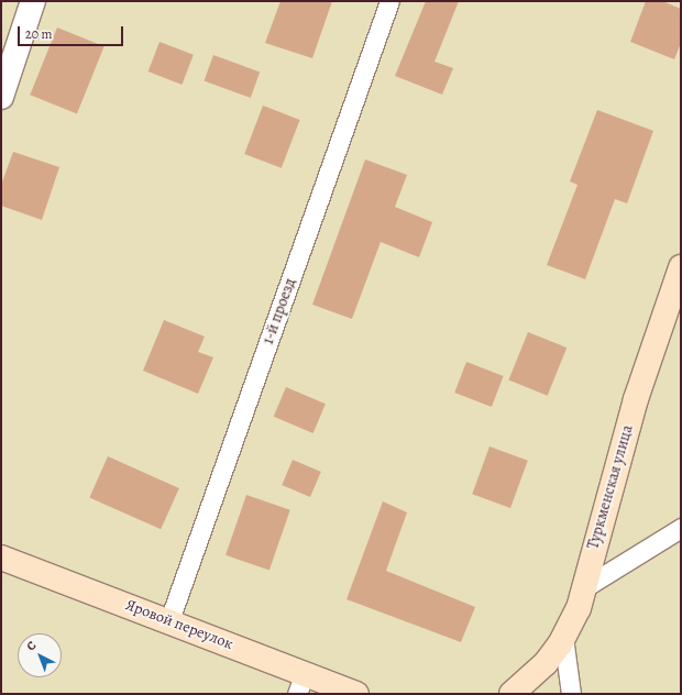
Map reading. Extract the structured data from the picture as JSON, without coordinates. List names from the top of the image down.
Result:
{
  "streets": {
    "main road": ["Туркменская улица", "Яровой переулок"],
    "lane": ["1-й проезд"]
  },
  "crossings": [
    ["1-й проезд", "Яровой переулок"]
  ],
  "scale_bar": "20 m",
  "north": "top left"
}
